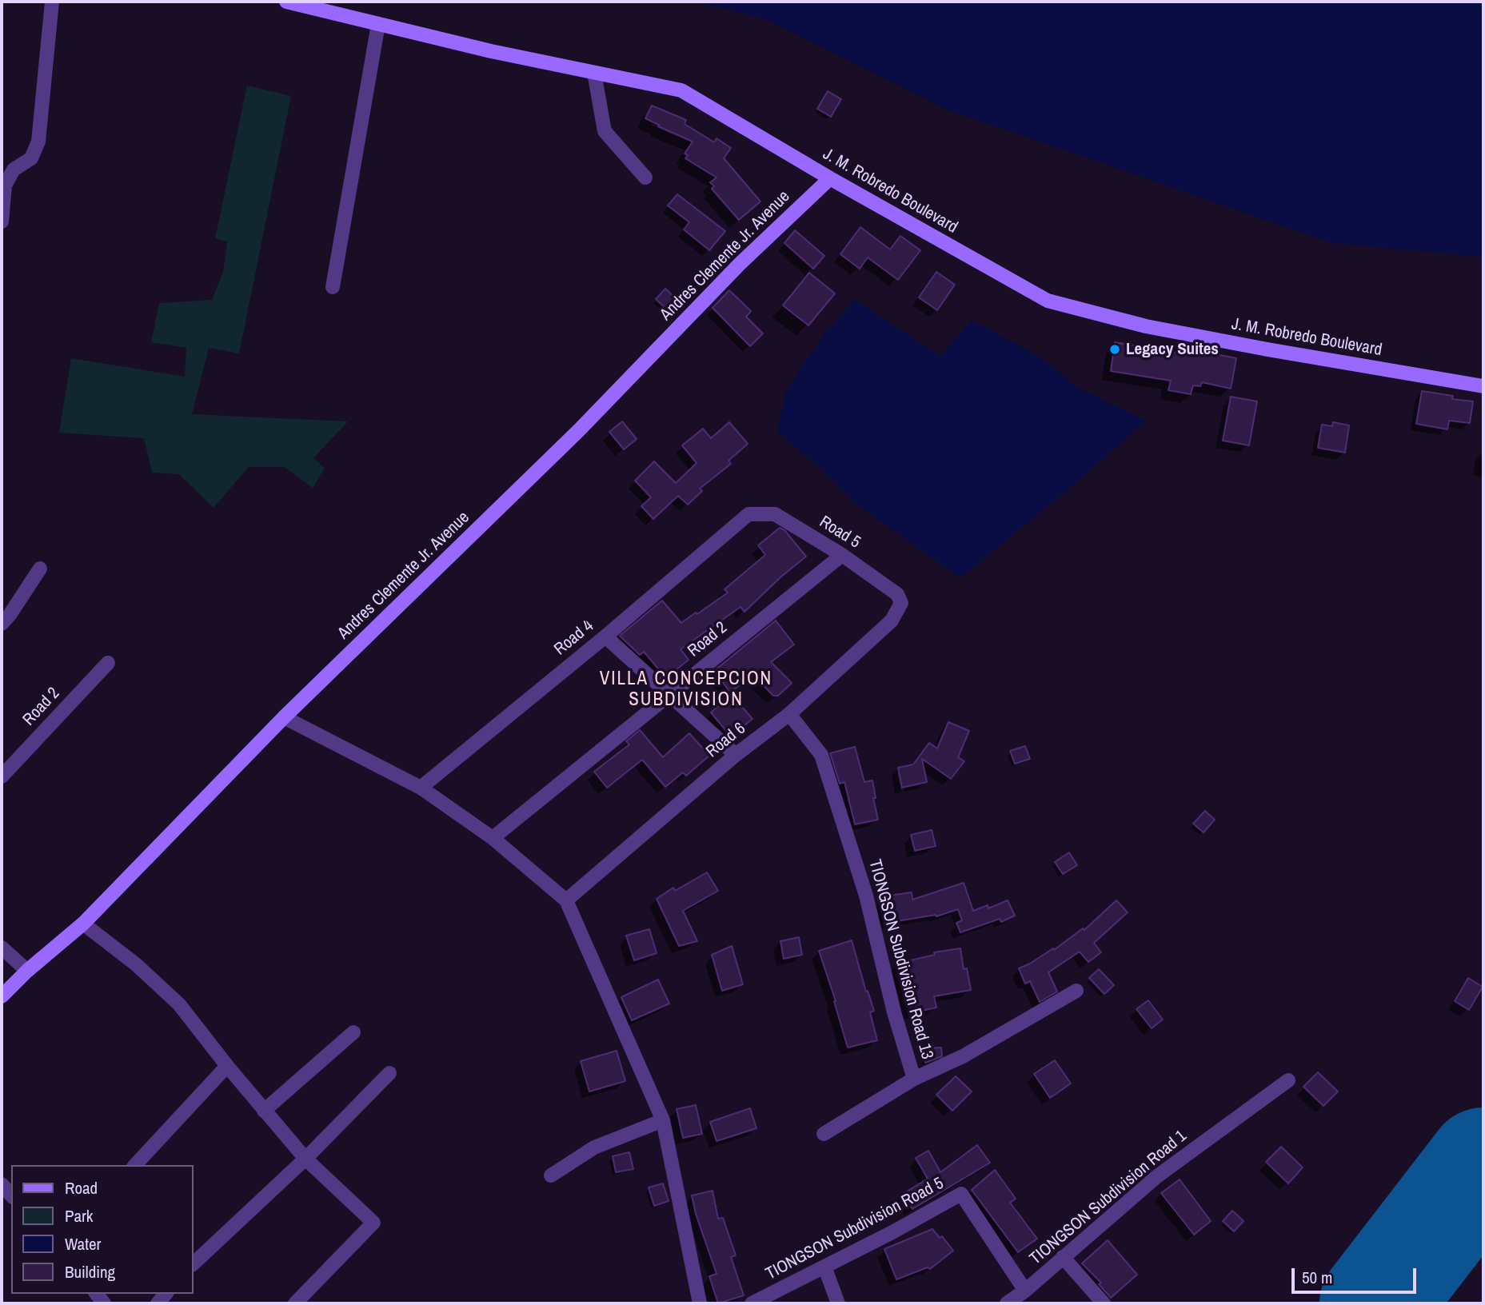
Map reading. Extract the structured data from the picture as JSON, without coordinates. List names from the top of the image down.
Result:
{
  "streets": {
    "main road": ["J. M. Robredo Boulevard", "Andres Clemente Jr. Avenue"],
    "street": [
      "Road 5",
      "Road 4",
      "Road 2",
      "Road 6",
      "TIONGSON Subdivision Road 13",
      "TIONGSON Subdivision Road 1",
      "TIONGSON Subdivision Road 5"
    ]
  },
  "crossings": [
    ["J. M. Robredo Boulevard", "Andres Clemente Jr. Avenue"],
    ["Road 5", "Road 4"],
    ["Road 5", "Road 2"],
    ["Road 5", "Road 6"],
    ["Road 6", "TIONGSON Subdivision Road 13"],
    ["TIONGSON Subdivision Road 1", "TIONGSON Subdivision Road 5"]
  ],
  "districts": ["VILLA CONCEPCION SUBDIVISION"],
  "places": ["Legacy Suites"],
  "legend": [
    "Road",
    "Park",
    "Water",
    "Building"
  ],
  "scale_bar": "50 m"
}
